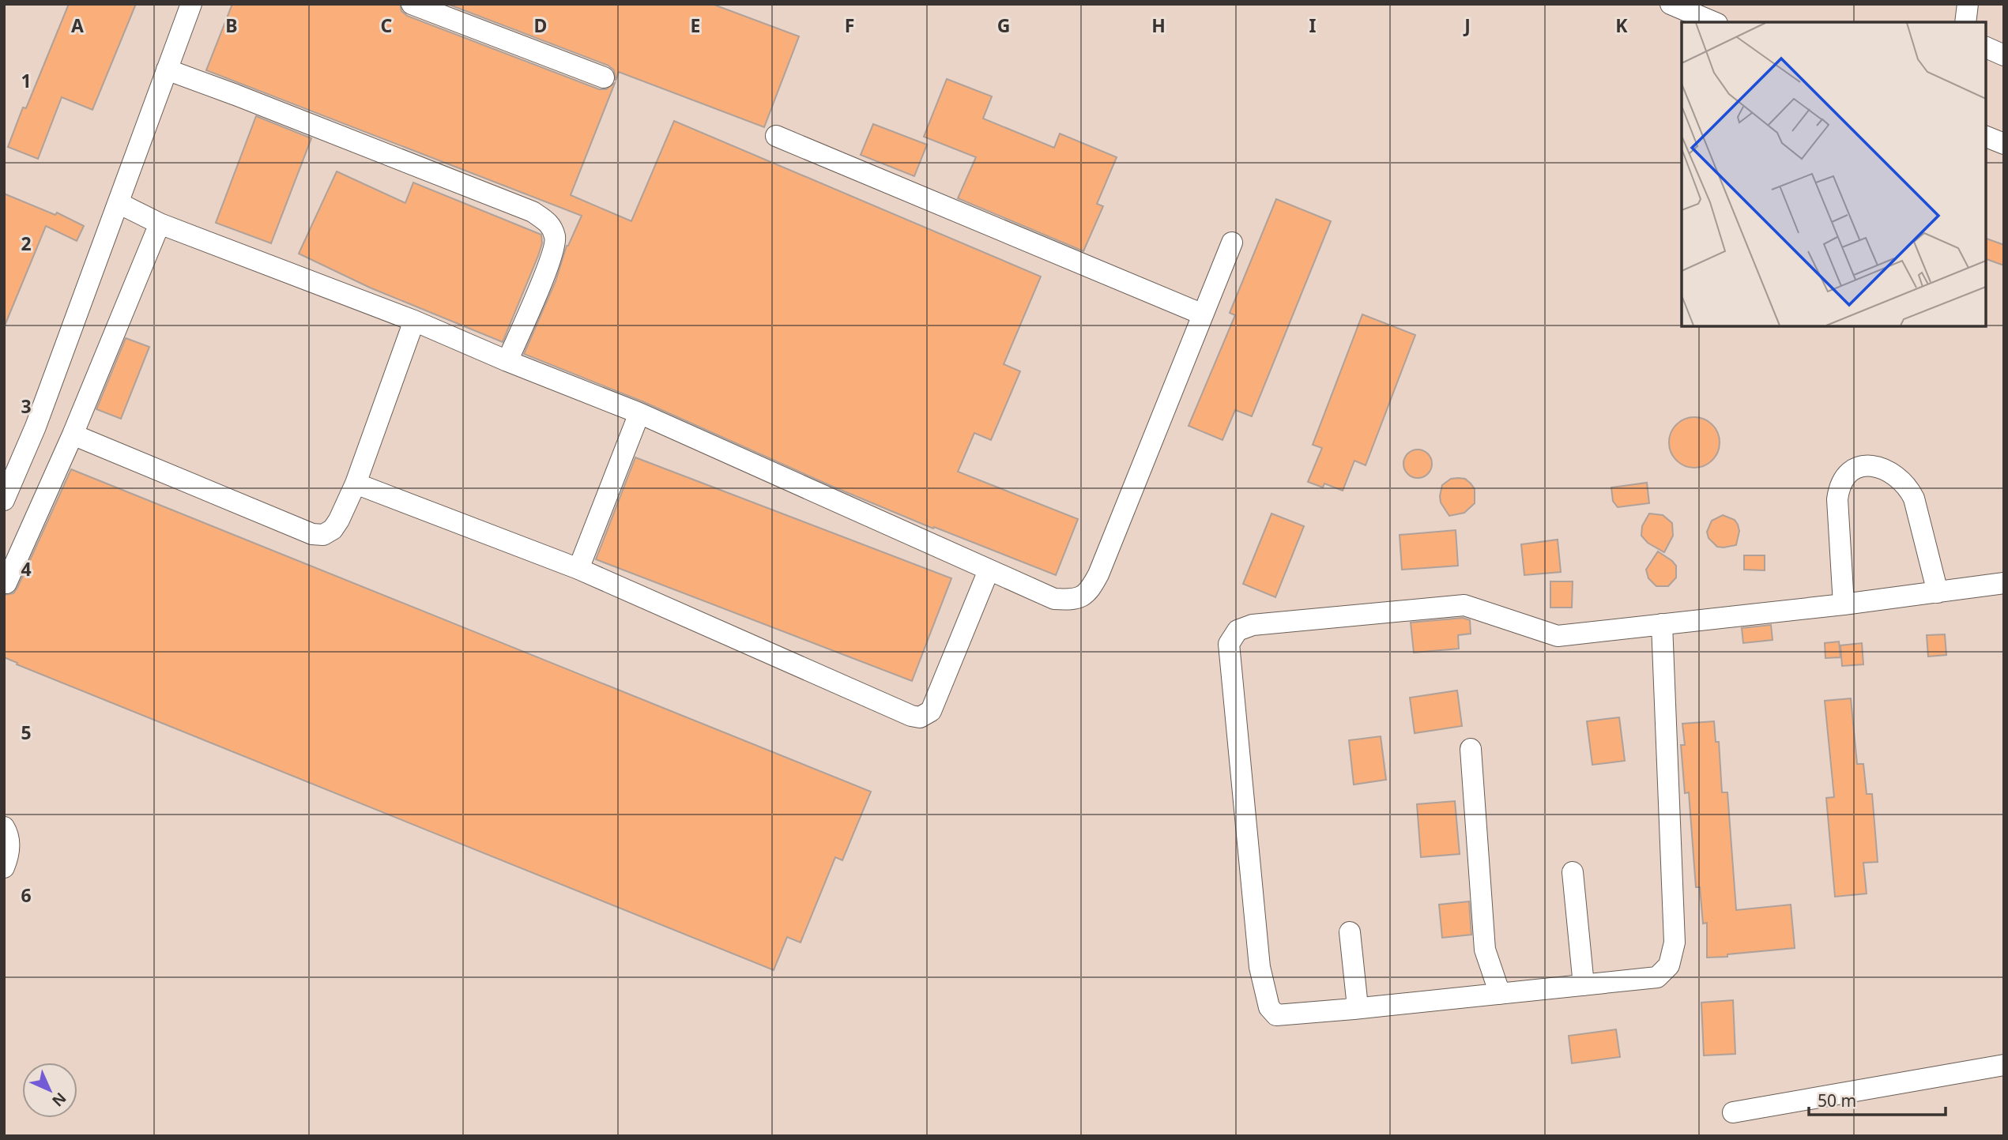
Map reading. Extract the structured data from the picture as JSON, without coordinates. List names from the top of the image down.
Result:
{
  "scale_bar": "50 m",
  "north": "bottom right",
  "grid": {
    "columns": [
      "A",
      "B",
      "C",
      "D",
      "E",
      "F",
      "G",
      "H",
      "I",
      "J",
      "K"
    ],
    "rows": [
      "1",
      "2",
      "3",
      "4",
      "5",
      "6"
    ]
  }
}
